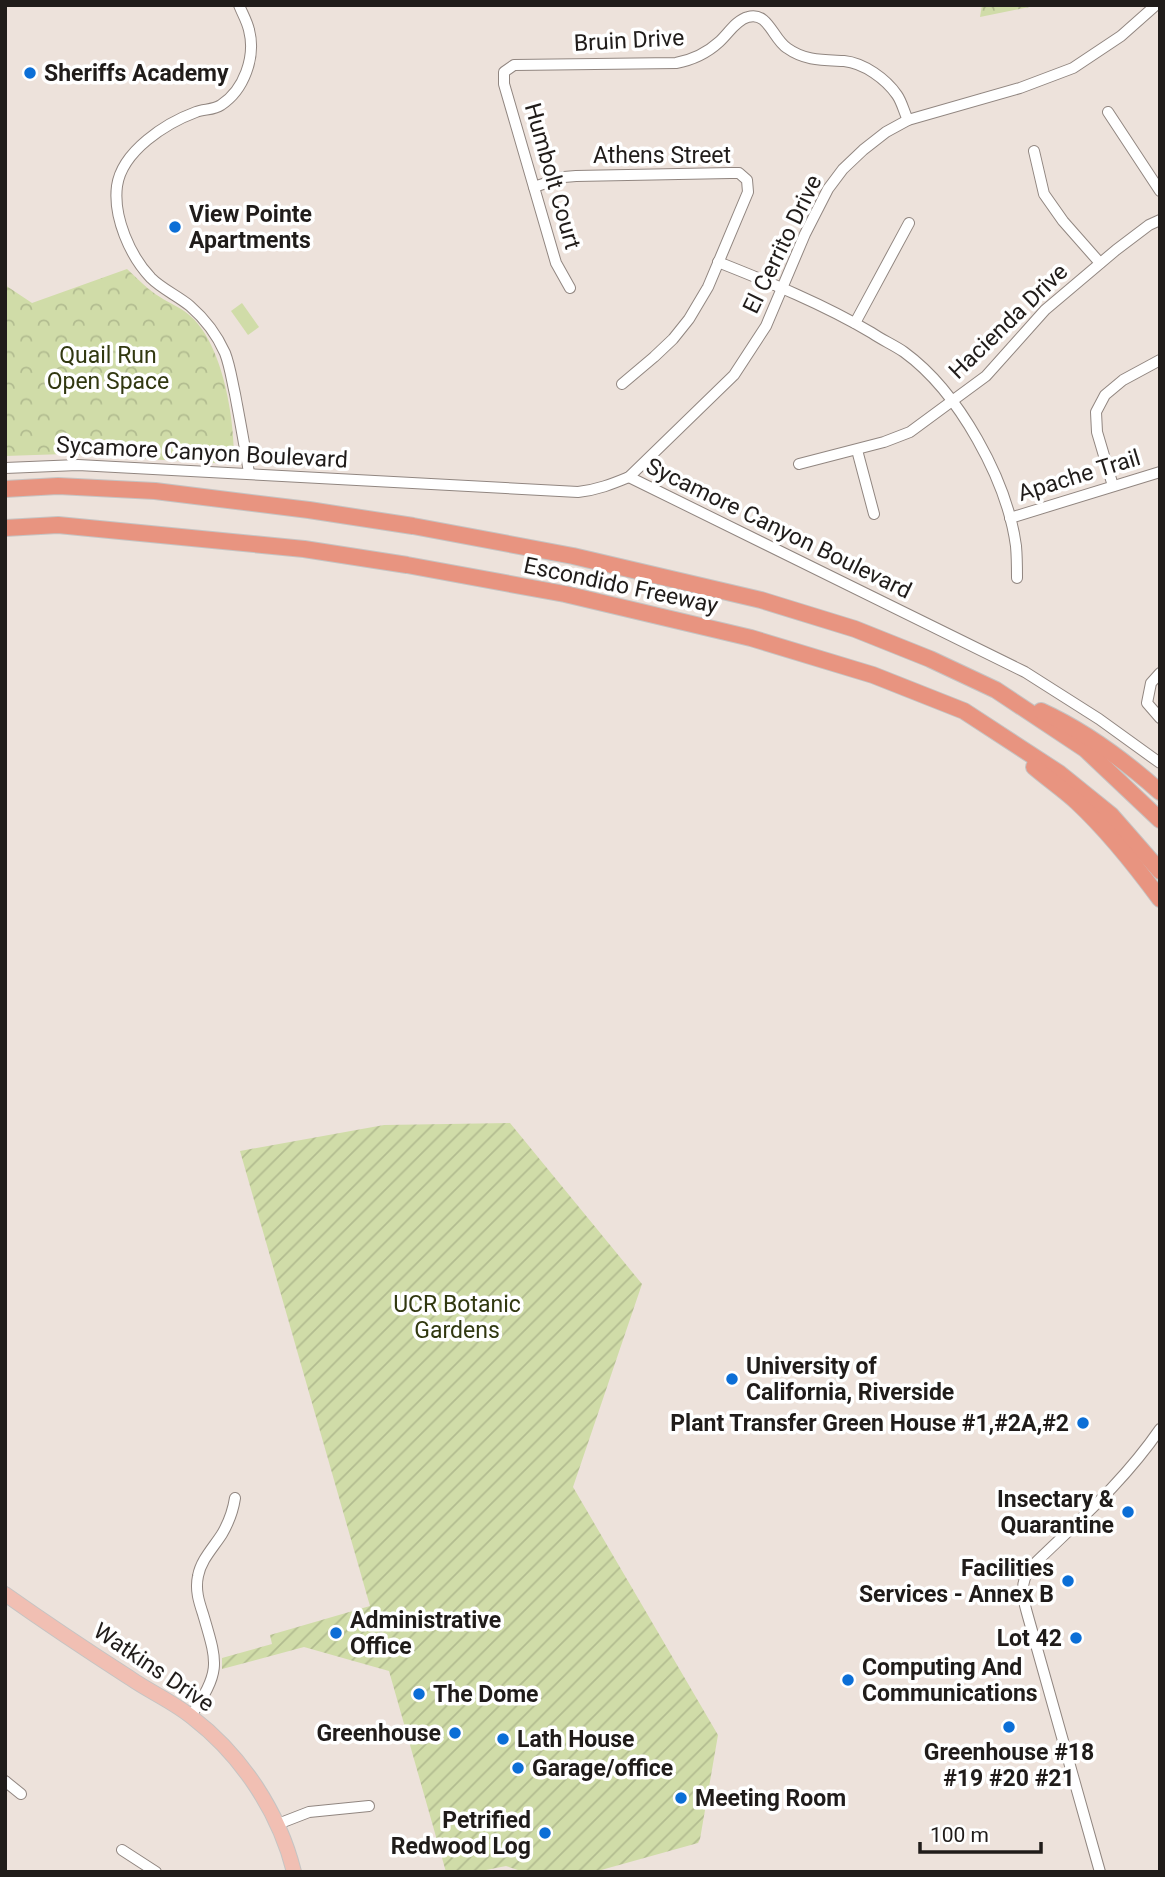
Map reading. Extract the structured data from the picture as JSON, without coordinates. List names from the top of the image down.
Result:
{
  "streets": {
    "highway": ["Escondido Freeway"],
    "main road": ["Watkins Drive"],
    "street": [
      "Bruin Drive",
      "Athens Street",
      "Humbolt Court",
      "El Cerrito Drive",
      "Hacienda Drive",
      "Sycamore Canyon Boulevard",
      "Apache Trail"
    ]
  },
  "crossings": [
    ["Bruin Drive", "Humbolt Court"],
    ["Bruin Drive", "El Cerrito Drive"],
    ["Athens Street", "Humbolt Court"],
    ["El Cerrito Drive", "Sycamore Canyon Boulevard"]
  ],
  "parks": ["Quail Run Open Space", "UCR Botanic Gardens"],
  "places": [
    "Sheriffs Academy",
    "View Pointe Apartments",
    "University of California, Riverside",
    "Plant Transfer Green House #1,#2A,#2",
    "Insectary & Quarantine",
    "Facilities Services - Annex B",
    "Administrative Office",
    "Lot 42",
    "Computing And Communications",
    "The Dome",
    "Greenhouse #18 #19 #20 #21",
    "Greenhouse",
    "Lath House",
    "Garage/office",
    "Meeting Room",
    "Petrified Redwood Log"
  ],
  "scale_bar": "100 m"
}
